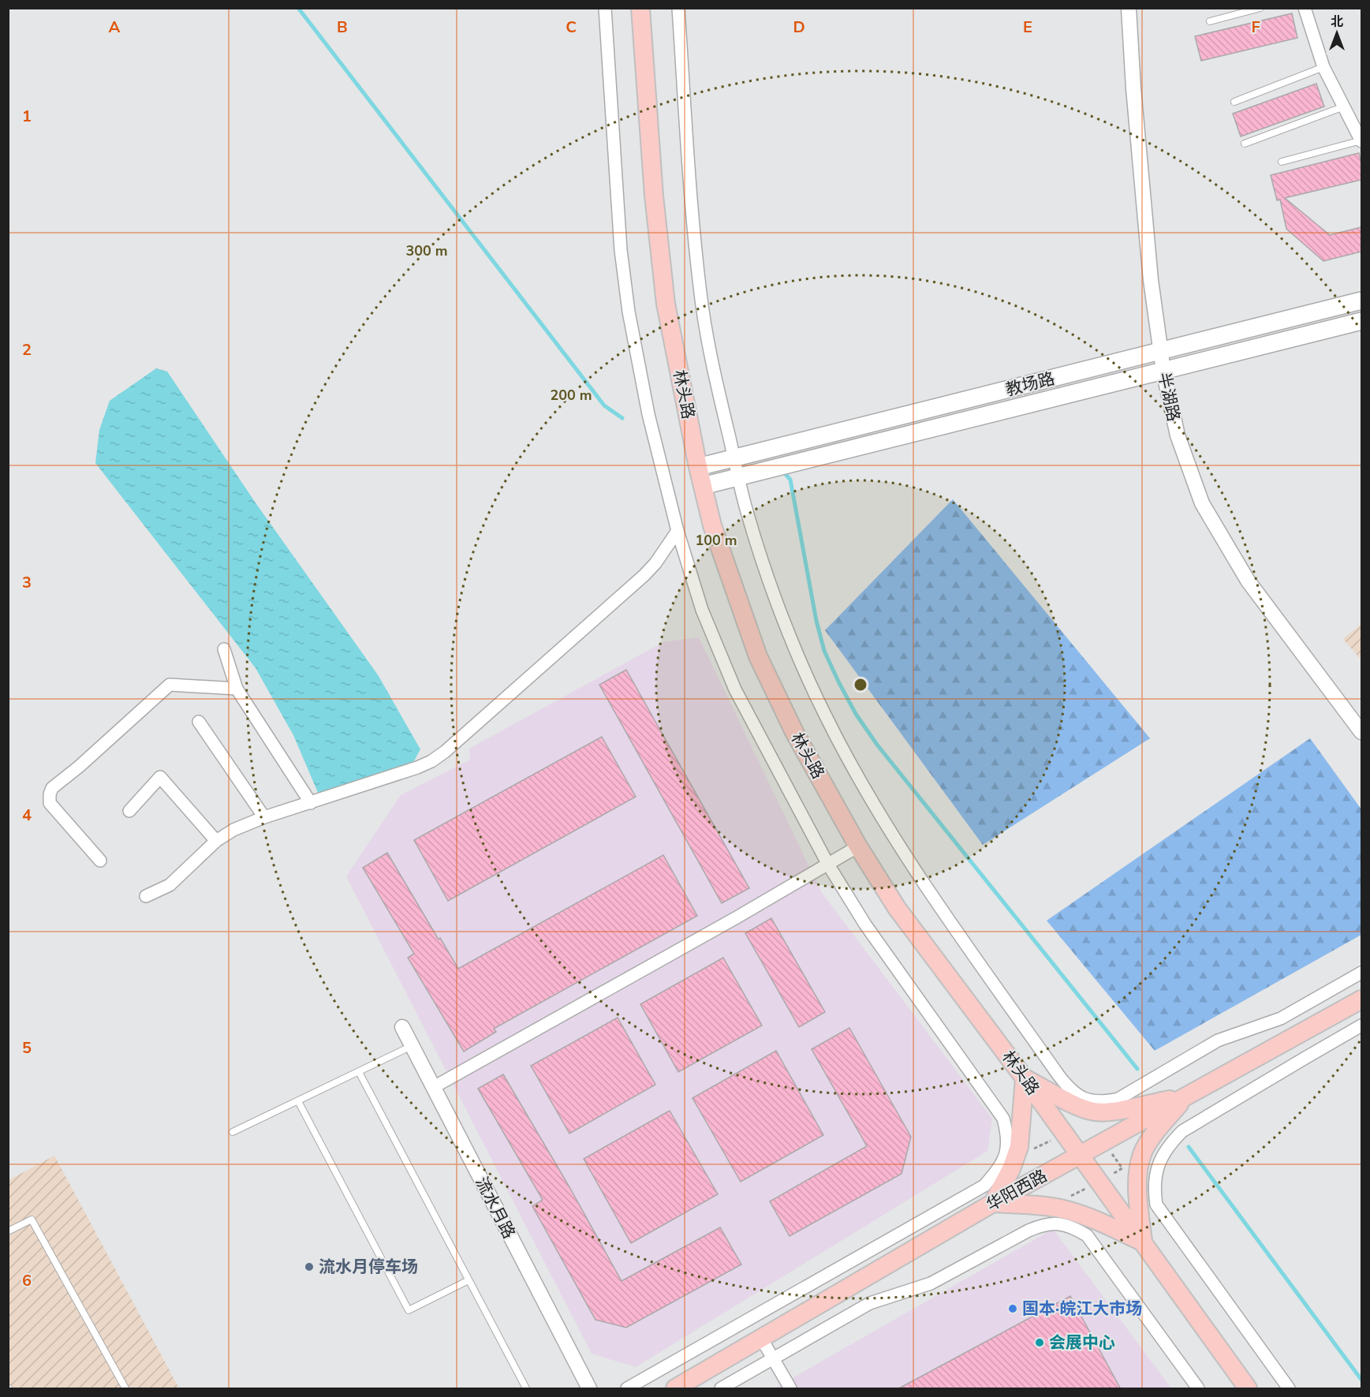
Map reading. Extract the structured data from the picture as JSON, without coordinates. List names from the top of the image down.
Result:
{
  "streets": {
    "main road": ["教场路", "林头路", "华阳西路"],
    "street": ["半湖路", "流水月路"]
  },
  "crossings": [
    ["教场路", "林头路"],
    ["教场路", "半湖路"],
    ["林头路", "华阳西路"]
  ],
  "places": ["流水月停车场", "国本·皖江大市场", "会展中心"],
  "north": "top",
  "grid": {
    "columns": [
      "A",
      "B",
      "C",
      "D",
      "E",
      "F"
    ],
    "rows": [
      "1",
      "2",
      "3",
      "4",
      "5",
      "6"
    ]
  },
  "rings": ["300 m", "200 m", "100 m"]
}
